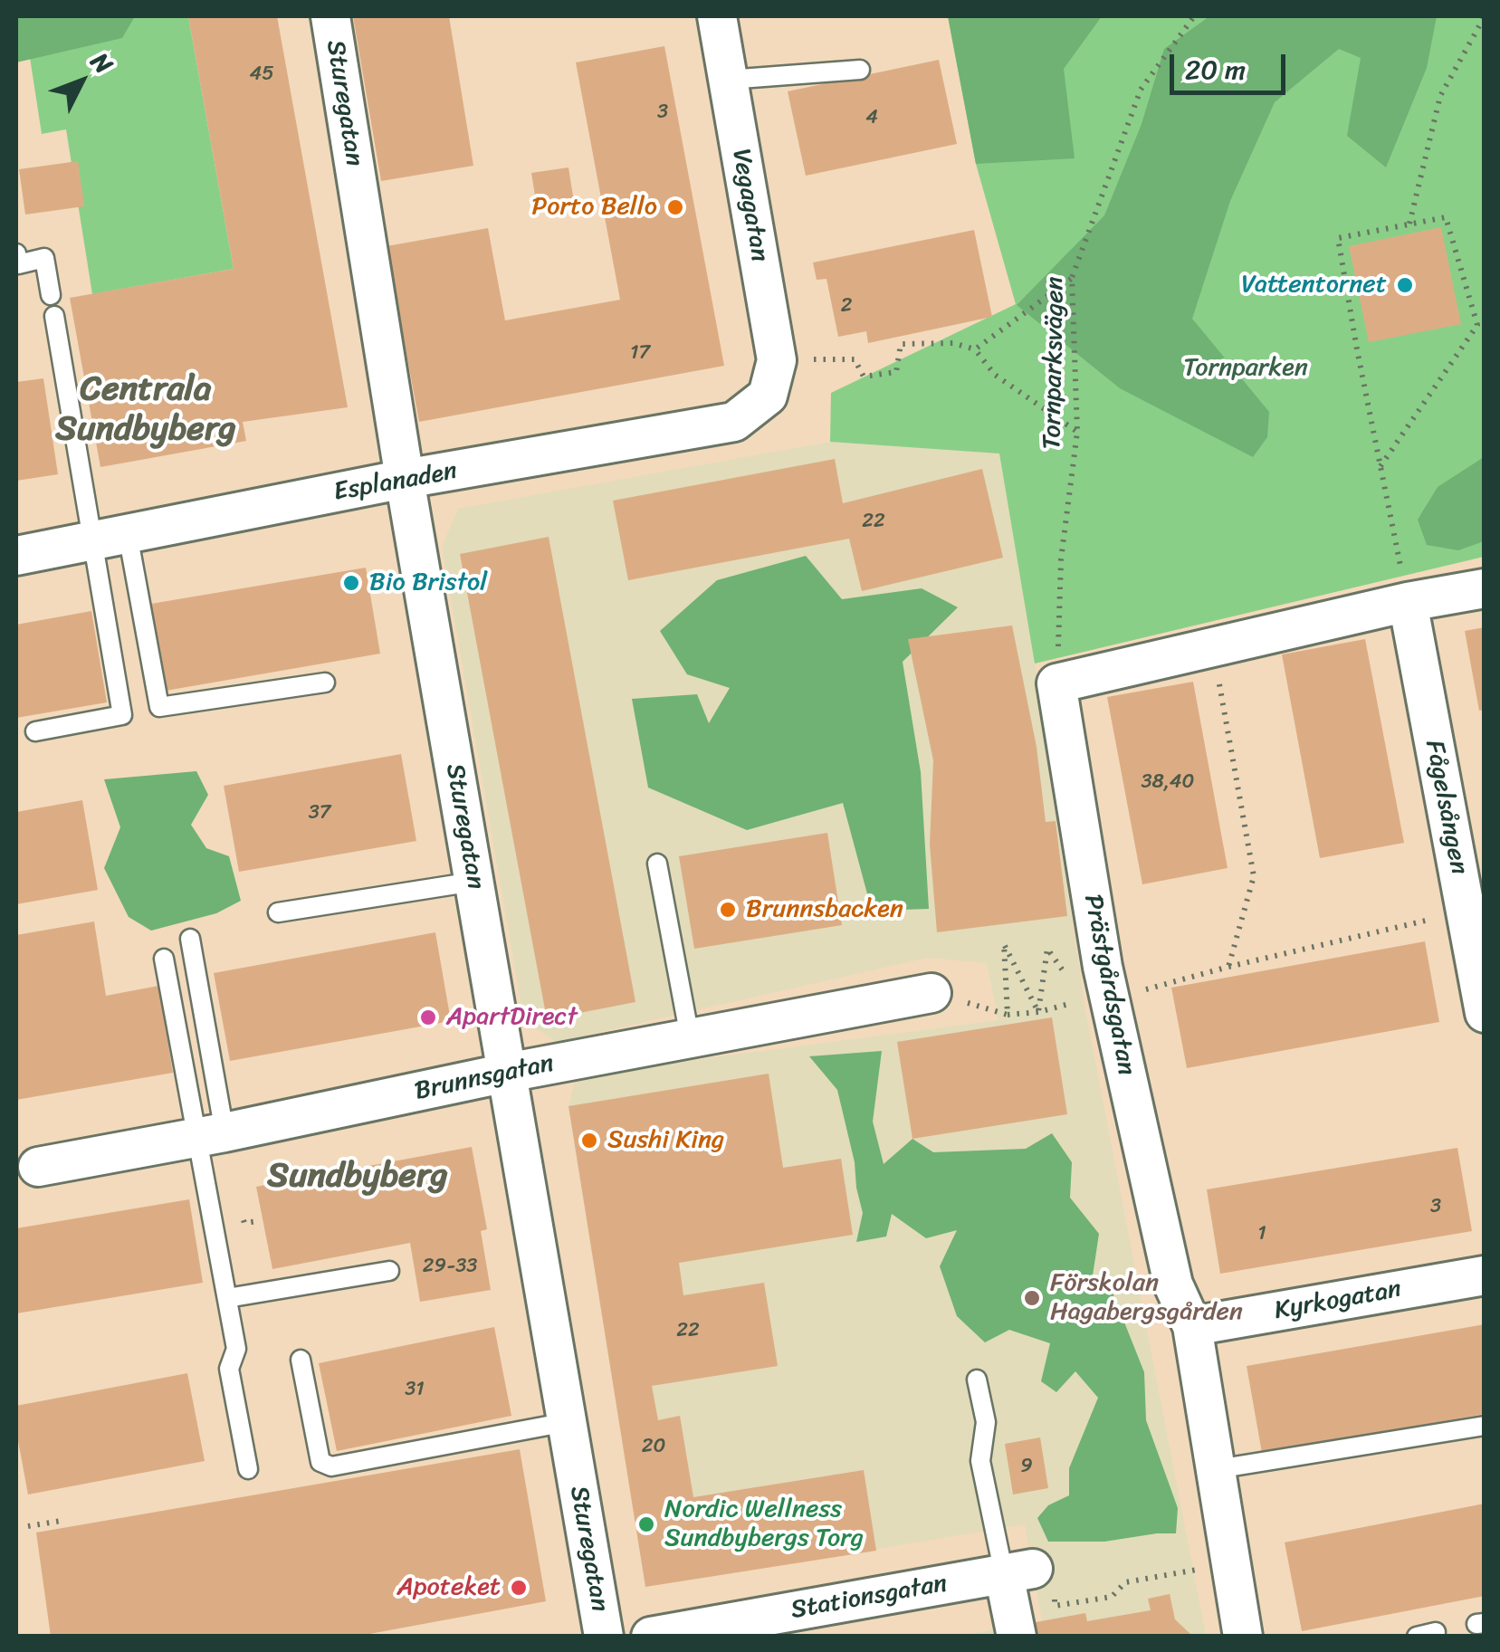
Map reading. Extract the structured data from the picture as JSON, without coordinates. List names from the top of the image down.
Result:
{
  "streets": {
    "street": [
      "Sturegatan",
      "Vegagatan",
      "Esplanaden",
      "Fågelsången",
      "Prästgårdsgatan",
      "Brunnsgatan",
      "Kyrkogatan",
      "Stationsgatan"
    ],
    "path": ["Tornparksvägen"]
  },
  "crossings": [
    ["Sturegatan", "Esplanaden"],
    ["Sturegatan", "Brunnsgatan"],
    ["Vegagatan", "Esplanaden"],
    ["Tornparksvägen", "Prästgårdsgatan"],
    ["Prästgårdsgatan", "Kyrkogatan"]
  ],
  "districts": ["Centrala Sundbyberg", "Sundbyberg"],
  "parks": ["Tornparken"],
  "places": [
    "Porto Bello",
    "Vattentornet",
    "Bio Bristol",
    "Brunnsbacken",
    "ApartDirect",
    "Sushi King",
    "Förskolan Hagabergsgården",
    "Nordic Wellness Sundbybergs Torg",
    "Apoteket"
  ],
  "house_numbers": [
    "45",
    "3",
    "4",
    "2",
    "17",
    "22",
    "38,40",
    "37",
    "3",
    "1",
    "29-33",
    "22",
    "31",
    "20",
    "9"
  ],
  "scale_bar": "20 m",
  "north": "top right"
}
